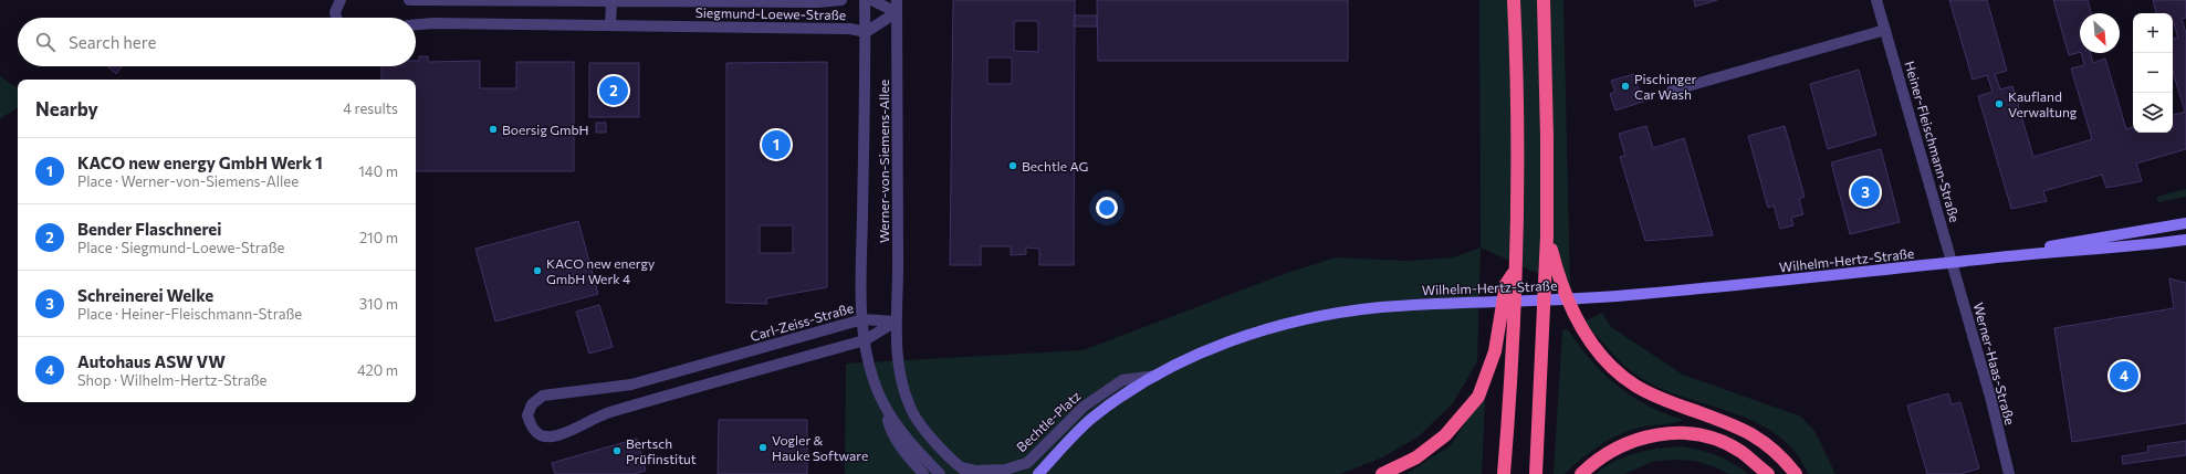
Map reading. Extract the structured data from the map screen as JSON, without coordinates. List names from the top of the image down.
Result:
{
  "streets": {
    "main road": ["Wilhelm-Hertz-Straße"],
    "street": [
      "Siegmund-Loewe-Straße",
      "Heiner-Fleischmann-Straße",
      "Werner-von-Siemens-Allee",
      "Carl-Zeiss-Straße",
      "Werner-Haas-Straße",
      "Bechtle-Platz"
    ]
  },
  "crossings": [
    ["Siegmund-Loewe-Straße", "Werner-von-Siemens-Allee"],
    ["Heiner-Fleischmann-Straße", "Wilhelm-Hertz-Straße"],
    ["Heiner-Fleischmann-Straße", "Werner-Haas-Straße"],
    ["Werner-von-Siemens-Allee", "Carl-Zeiss-Straße"],
    ["Wilhelm-Hertz-Straße", "Werner-Haas-Straße"],
    ["Wilhelm-Hertz-Straße", "Bechtle-Platz"]
  ],
  "places": [
    "Pischinger Car Wash",
    "Kaufland Verwaltung",
    "Boersig GmbH",
    "Bechtle AG",
    "KACO new energy GmbH Werk 4",
    "Vogler & Hauke Software",
    "Bertsch Prüfinstitut"
  ],
  "north": "bottom right",
  "page": {
    "map_buttons": ["+", "−"],
    "search": "Search here",
    "pins": [
      "2",
      "1",
      "3",
      "4"
    ],
    "heading": ["Nearby", "4 results"],
    "list": [
      {
        "mark": "1",
        "name": "KACO new energy GmbH Werk 1",
        "note": "Place · Werner-von-Siemens-Allee",
        "value": "140 m"
      },
      {
        "mark": "2",
        "name": "Bender Flaschnerei",
        "note": "Place · Siegmund-Loewe-Straße",
        "value": "210 m"
      },
      {
        "mark": "3",
        "name": "Schreinerei Welke",
        "note": "Place · Heiner-Fleischmann-Straße",
        "value": "310 m"
      },
      {
        "mark": "4",
        "name": "Autohaus ASW VW",
        "note": "Shop · Wilhelm-Hertz-Straße",
        "value": "420 m"
      }
    ]
  }
}
